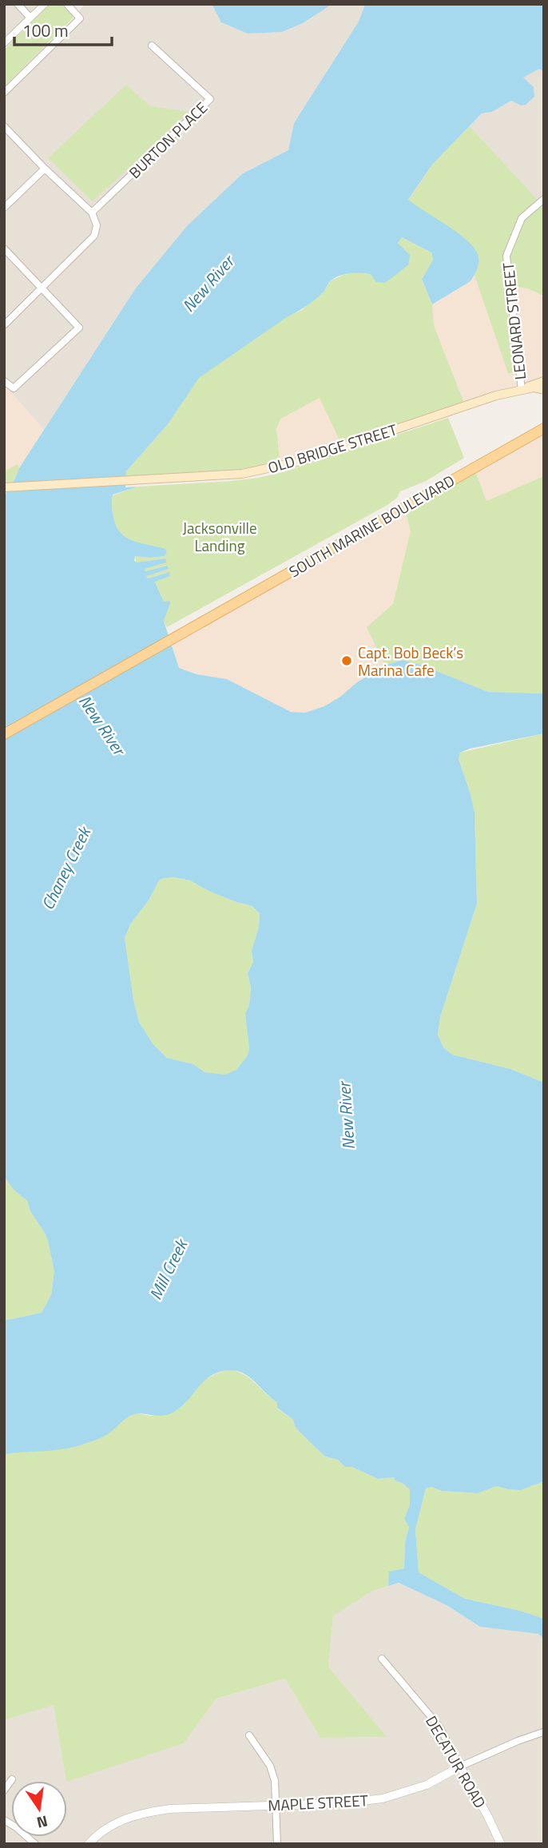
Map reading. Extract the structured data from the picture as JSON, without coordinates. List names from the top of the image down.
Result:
{
  "streets": {
    "main road": ["OLD BRIDGE STREET", "SOUTH MARINE BOULEVARD"],
    "street": [
      "BURTON PLACE",
      "LEONARD STREET",
      "DECATUR ROAD",
      "MAPLE STREET"
    ]
  },
  "crossings": [
    ["LEONARD STREET", "OLD BRIDGE STREET"],
    ["DECATUR ROAD", "MAPLE STREET"]
  ],
  "water": ["New River", "Chaney Creek", "Mill Creek"],
  "parks": ["Jacksonville Landing"],
  "places": ["Capt. Bob Beck’s Marina Cafe"],
  "scale_bar": "100 m",
  "north": "bottom"
}
